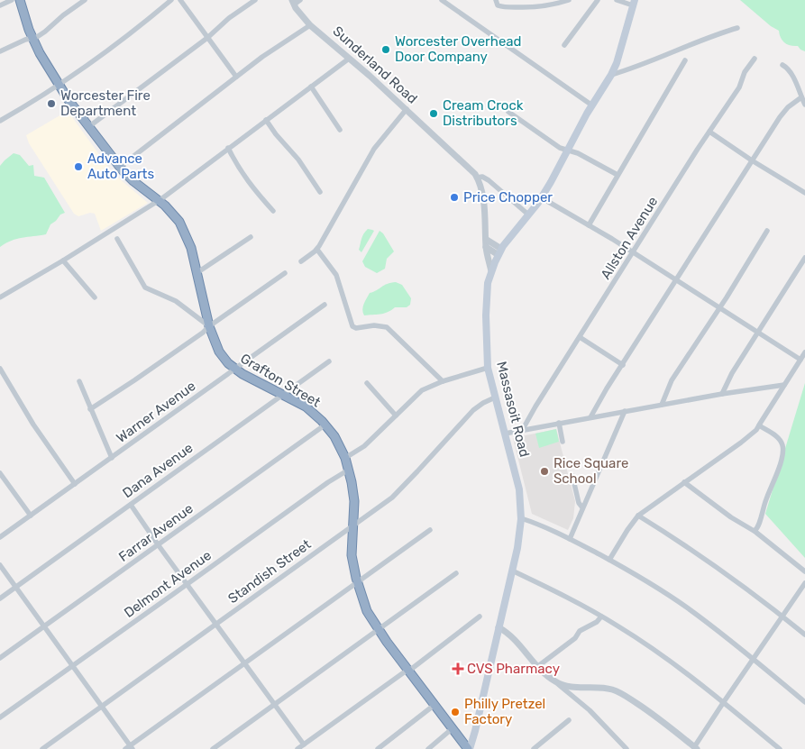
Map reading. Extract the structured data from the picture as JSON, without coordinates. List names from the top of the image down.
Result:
{
  "streets": {
    "highway": ["Grafton Street"],
    "main road": ["Massasoit Road"],
    "street": [
      "Sunderland Road",
      "Allston Avenue",
      "Warner Avenue",
      "Dana Avenue",
      "Farrar Avenue",
      "Standish Street",
      "Delmont Avenue"
    ]
  },
  "crossings": [
    ["Sunderland Road", "Massasoit Road"],
    ["Grafton Street", "Massasoit Road"],
    ["Grafton Street", "Warner Avenue"],
    ["Grafton Street", "Dana Avenue"],
    ["Grafton Street", "Farrar Avenue"],
    ["Grafton Street", "Standish Street"],
    ["Grafton Street", "Delmont Avenue"],
    ["Massasoit Road", "Standish Street"]
  ],
  "places": {
    "other": [
      "Worcester Overhead Door Company",
      "Worcester Fire Department",
      "Cream Crock Distributors",
      "Advance Auto Parts",
      "Price Chopper",
      "Rice Square School",
      "Philly Pretzel Factory"
    ],
    "health": ["CVS Pharmacy"]
  }
}
